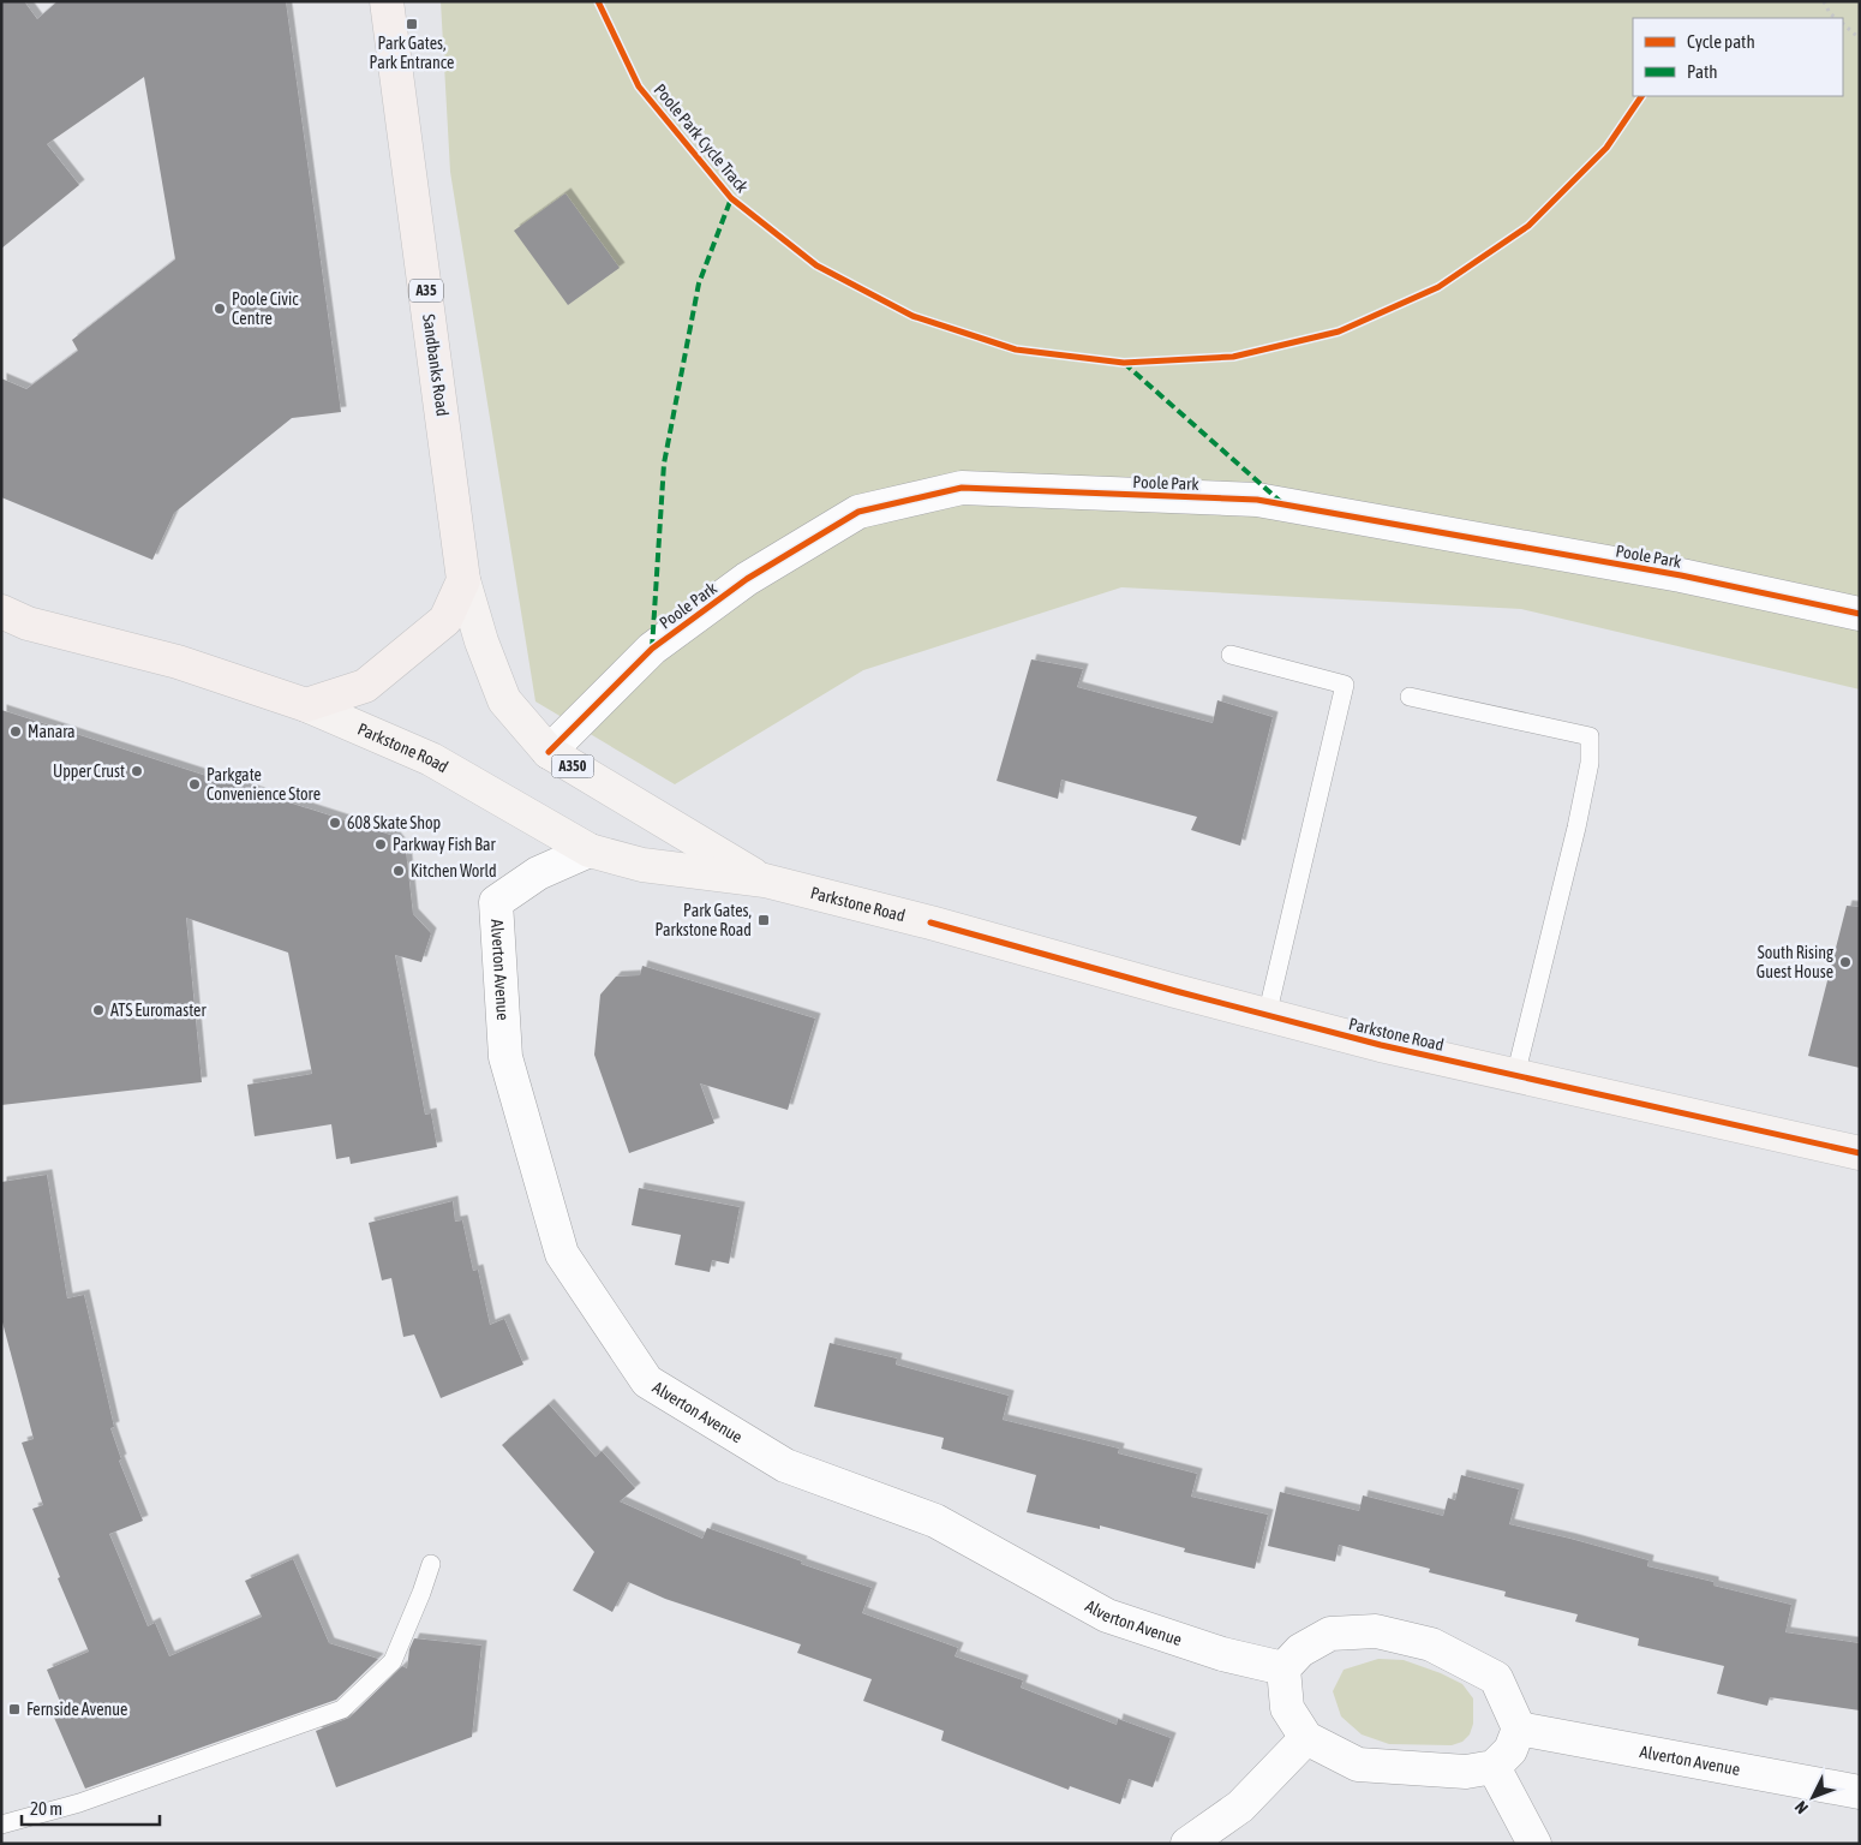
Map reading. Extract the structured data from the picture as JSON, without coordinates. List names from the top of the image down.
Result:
{
  "streets": {
    "highway": ["A35", "Sandbanks Road", "Parkstone Road"],
    "main road": ["A350"],
    "street": ["Poole Park", "Alverton Avenue"],
    "cycle path": ["Poole Park Cycle Track"]
  },
  "crossings": [
    ["Sandbanks Road", "Parkstone Road"],
    ["Poole Park", "Parkstone Road"],
    ["Parkstone Road", "Alverton Avenue"]
  ],
  "places": {
    "transit": ["Park Gates, Park Entrance", "Park Gates, Parkstone Road", "Fernside Avenue"],
    "other": [
      "Poole Civic Centre",
      "Manara",
      "Upper Crust",
      "Parkgate Convenience Store",
      "608 Skate Shop",
      "Parkway Fish Bar",
      "Kitchen World",
      "South Rising Guest House",
      "ATS Euromaster"
    ]
  },
  "legend": ["Cycle path", "Path"],
  "scale_bar": "20 m",
  "north": "bottom left"
}
